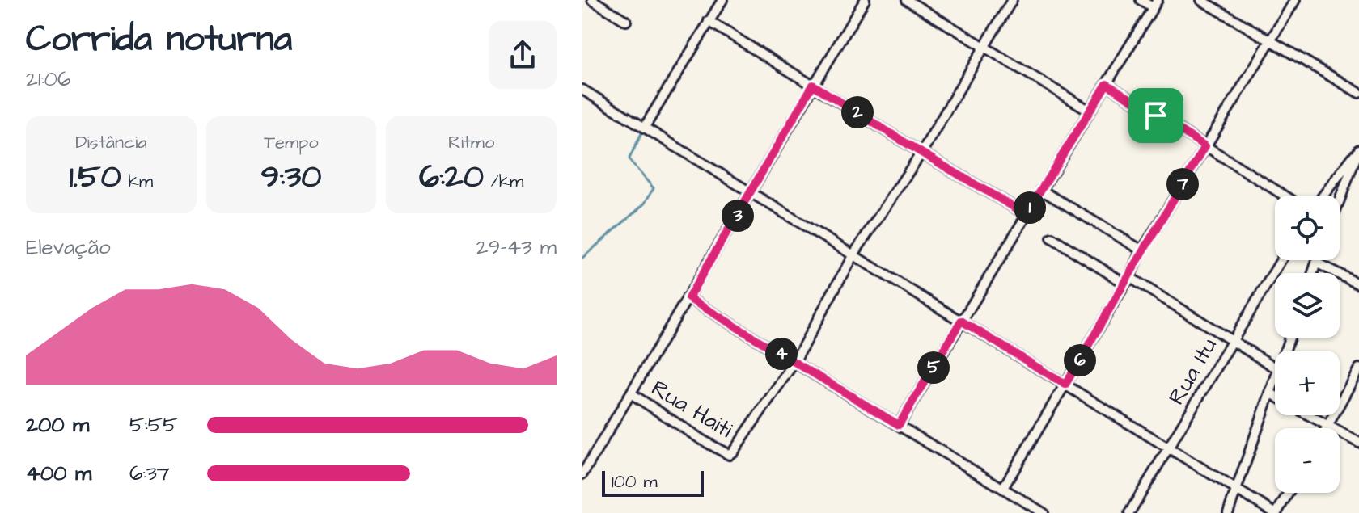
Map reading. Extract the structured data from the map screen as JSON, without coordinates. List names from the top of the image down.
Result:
{
  "streets": {
    "street": ["Rua Itu", "Rua Haiti"]
  },
  "scale_bar": "100 m",
  "page": {
    "heading": ["Corrida noturna", "21:06"],
    "pins": [
      "2",
      "7",
      "1",
      "3",
      "4",
      "6",
      "5"
    ],
    "stats": [
      ["Distância", "1.50 km"],
      ["Tempo", "9:30"],
      ["Ritmo", "6:20 /km"]
    ],
    "map_buttons": ["+", "−"],
    "chart": ["Elevação", "29–43 m"],
    "list": [
      {
        "name": "200 m",
        "note": "5:55"
      },
      {
        "name": "400 m",
        "note": "6:37"
      }
    ],
    "scale": "100 m"
  }
}
